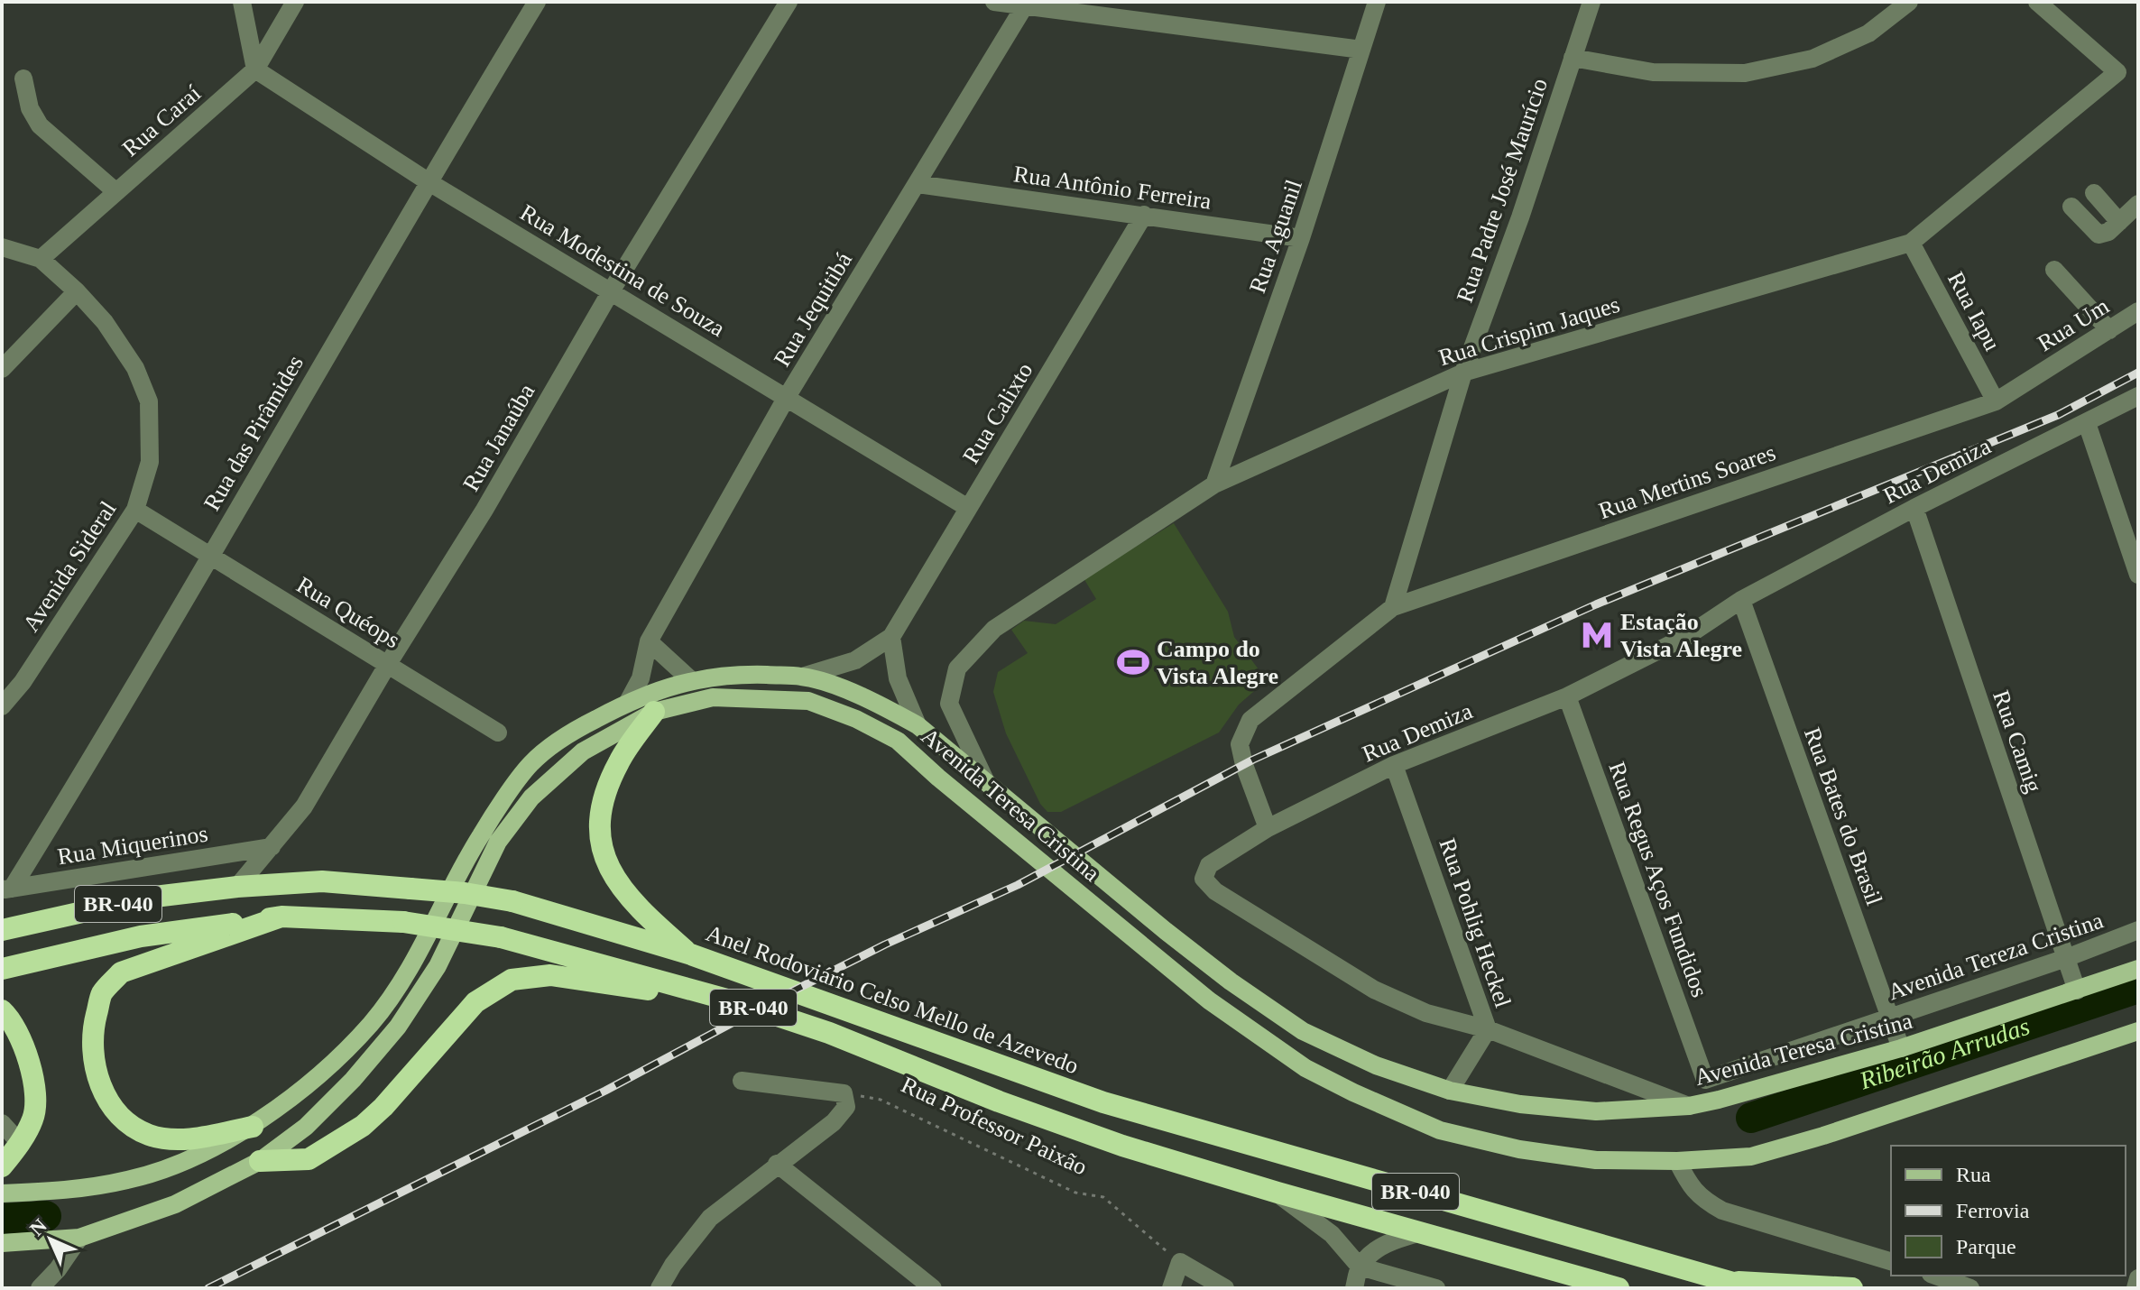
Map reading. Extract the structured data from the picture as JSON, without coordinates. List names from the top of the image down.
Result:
{
  "streets": {
    "highway": ["BR-040", "Anel Rodoviário Celso Mello de Azevedo"],
    "main road": ["Avenida Teresa Cristina"],
    "street": [
      "Rua Caraí",
      "Rua Antônio Ferreira",
      "Rua Padre José Maurício",
      "Rua Aguanil",
      "Rua Modestina de Souza",
      "Rua Jequitibá",
      "Rua Iapu",
      "Rua Um",
      "Rua Crispim Jaques",
      "Rua Calixto",
      "Rua das Pirâmides",
      "Rua Janaúba",
      "Rua Demiza",
      "Rua Mertins Soares",
      "Avenida Sideral",
      "Rua Quéops",
      "Rua Camig",
      "Rua Bates do Brasil",
      "Rua Miquerinos",
      "Rua Regus Aços Fundidos",
      "Rua Pohlig Heckel",
      "Avenida Tereza Cristina"
    ],
    "path": ["Rua Professor Paixão"]
  },
  "crossings": [
    ["Rua Caraí", "Rua Modestina de Souza"],
    ["Rua Caraí", "Avenida Sideral"],
    ["Rua Antônio Ferreira", "Rua Aguanil"],
    ["Rua Antônio Ferreira", "Rua Jequitibá"],
    ["Rua Antônio Ferreira", "Rua Calixto"],
    ["Rua Padre José Maurício", "Rua Crispim Jaques"],
    ["Rua Padre José Maurício", "Rua Mertins Soares"],
    ["Rua Aguanil", "Rua Crispim Jaques"],
    ["Rua Modestina de Souza", "Rua Jequitibá"],
    ["Rua Modestina de Souza", "Rua Calixto"],
    ["Rua Modestina de Souza", "Rua das Pirâmides"],
    ["Rua Modestina de Souza", "Rua Janaúba"],
    ["Rua Jequitibá", "Avenida Teresa Cristina"],
    ["Rua Iapu", "Rua Um"],
    ["Rua Iapu", "Rua Crispim Jaques"],
    ["Rua Iapu", "Rua Mertins Soares"],
    ["Rua Um", "Rua Mertins Soares"],
    ["Rua Crispim Jaques", "Avenida Teresa Cristina"],
    ["Rua Calixto", "Avenida Teresa Cristina"],
    ["Rua das Pirâmides", "Rua Quéops"],
    ["Rua das Pirâmides", "Rua Miquerinos"],
    ["Rua Janaúba", "Rua Quéops"],
    ["Rua Janaúba", "Rua Miquerinos"],
    ["Rua Janaúba", "Anel Rodoviário Celso Mello de Azevedo"],
    ["Rua Demiza", "Rua Camig"],
    ["Rua Demiza", "Avenida Teresa Cristina"],
    ["Rua Demiza", "Rua Bates do Brasil"],
    ["Rua Demiza", "Rua Regus Aços Fundidos"],
    ["Rua Demiza", "Rua Pohlig Heckel"],
    ["Avenida Sideral", "Rua Quéops"],
    ["Rua Camig", "Avenida Teresa Cristina"],
    ["Rua Camig", "Avenida Tereza Cristina"],
    ["Avenida Teresa Cristina", "Rua Bates do Brasil"],
    ["Avenida Teresa Cristina", "Rua Pohlig Heckel"],
    ["Rua Bates do Brasil", "Avenida Tereza Cristina"],
    ["Rua Regus Aços Fundidos", "Avenida Tereza Cristina"]
  ],
  "water": ["Ribeirão Arrudas"],
  "places": {
    "metro station": ["Estação Vista Alegre"],
    "sports": ["Campo do Vista Alegre"]
  },
  "legend": ["Rua", "Ferrovia", "Parque"],
  "north": "top left"
}
